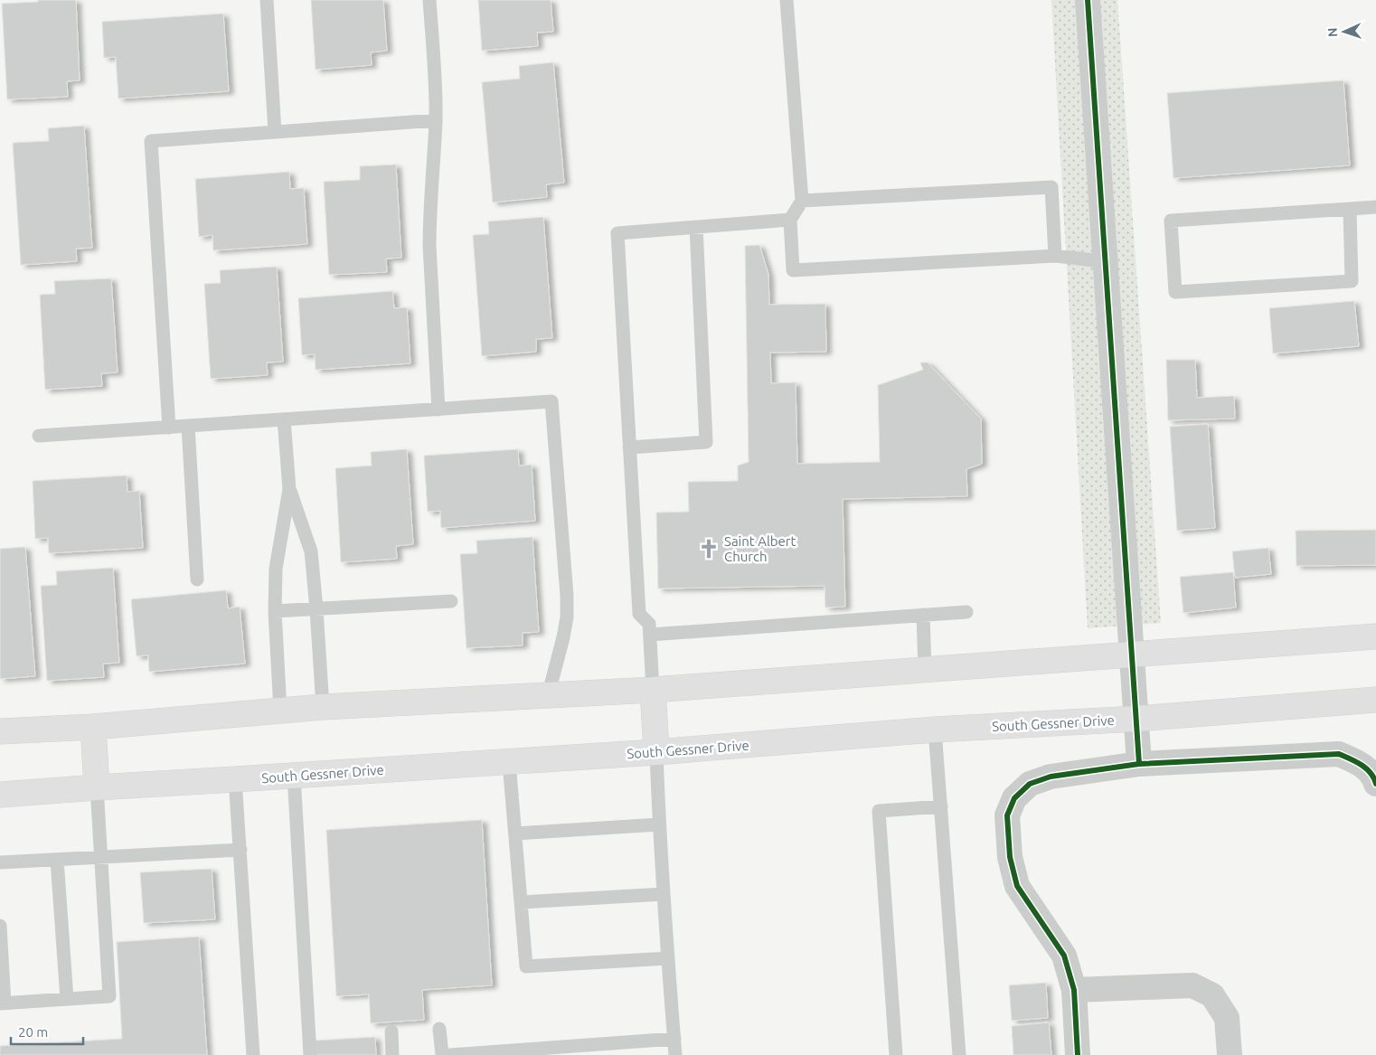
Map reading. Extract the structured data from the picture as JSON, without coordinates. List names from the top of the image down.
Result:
{
  "streets": {
    "main road": ["South Gessner Drive"]
  },
  "places": {
    "church": ["Saint Albert Church"]
  },
  "scale_bar": "20 m",
  "north": "left"
}
